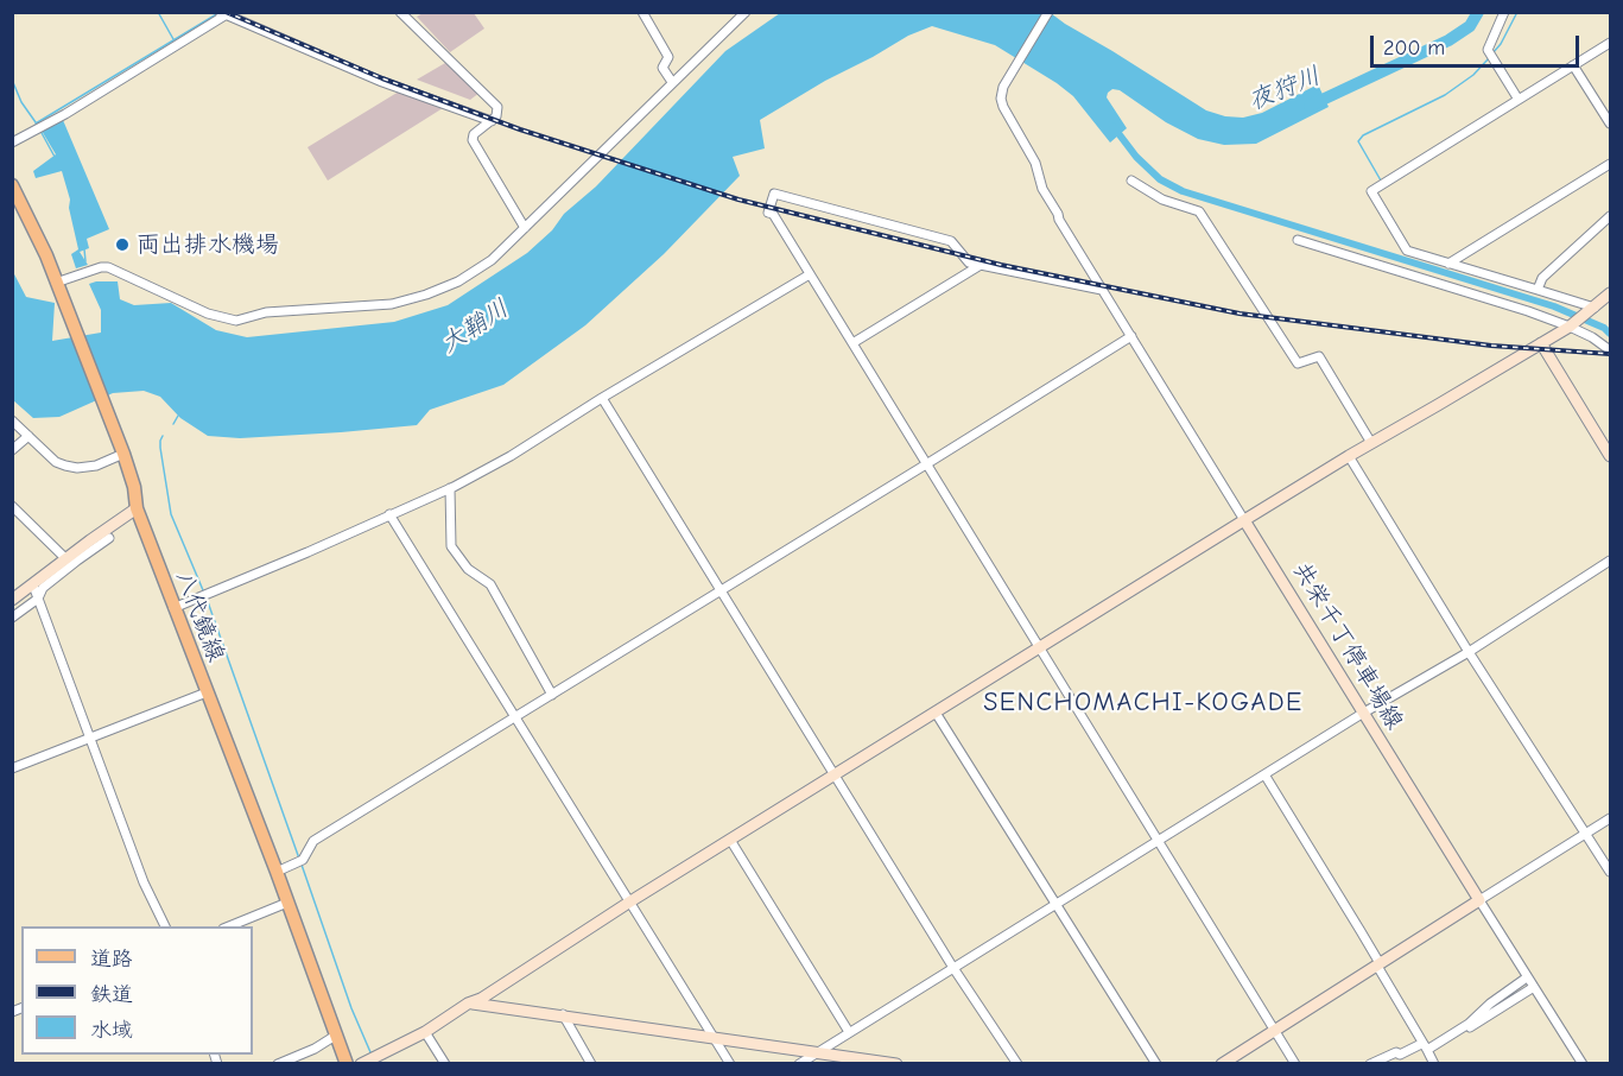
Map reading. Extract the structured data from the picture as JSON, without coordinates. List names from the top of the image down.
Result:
{
  "streets": {
    "main road": ["八代鏡線"],
    "street": ["共栄千丁停車場線"]
  },
  "districts": ["SENCHOMACHI-KOGADE"],
  "water": ["夜狩川", "大鞘川"],
  "places": ["両出排水機場"],
  "legend": ["道路", "鉄道", "水域"],
  "scale_bar": "200 m"
}
